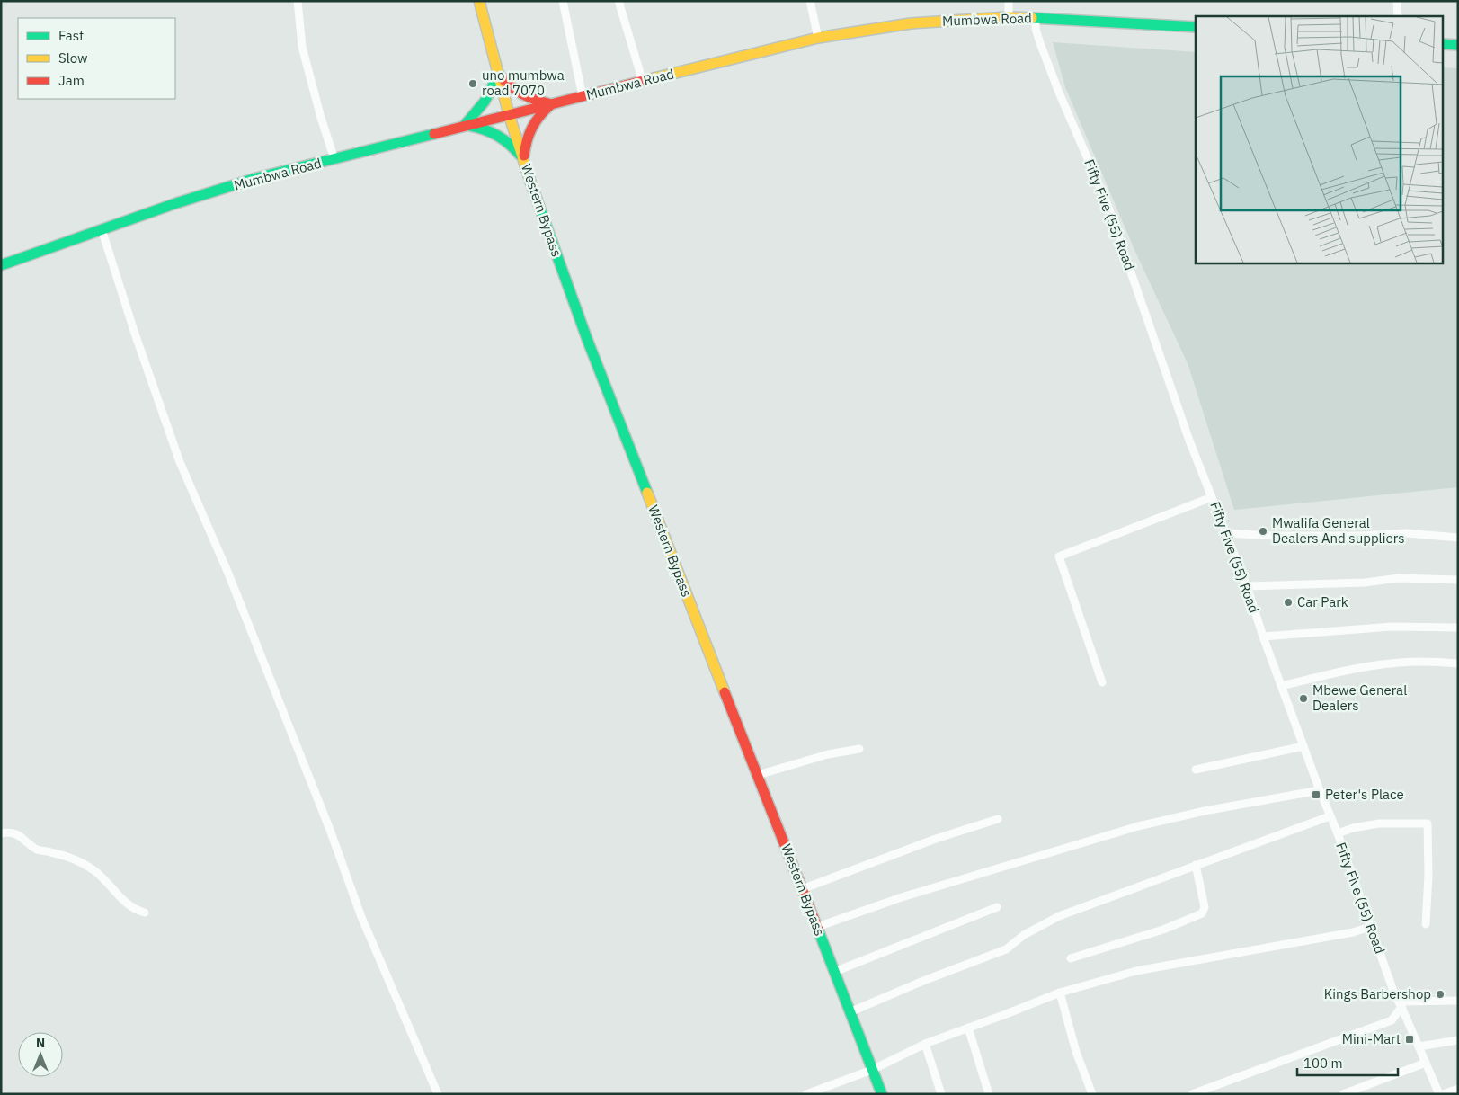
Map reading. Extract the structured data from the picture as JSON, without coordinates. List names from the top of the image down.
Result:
{
  "streets": {
    "main road": ["Mumbwa Road", "Western Bypass"],
    "street": ["Fifty Five (55) Road"]
  },
  "crossings": [
    ["Mumbwa Road", "Western Bypass"],
    ["Mumbwa Road", "Fifty Five (55) Road"]
  ],
  "places": {
    "other": [
      "uno mumbwa road 7070",
      "Mwalifa General Dealers And suppliers",
      "Car Park",
      "Mbewe General Dealers",
      "Kings Barbershop"
    ],
    "transit": ["Peter's Place", "Mini-Mart"]
  },
  "legend": ["Fast", "Slow", "Jam"],
  "scale_bar": "100 m",
  "north": "top"
}
